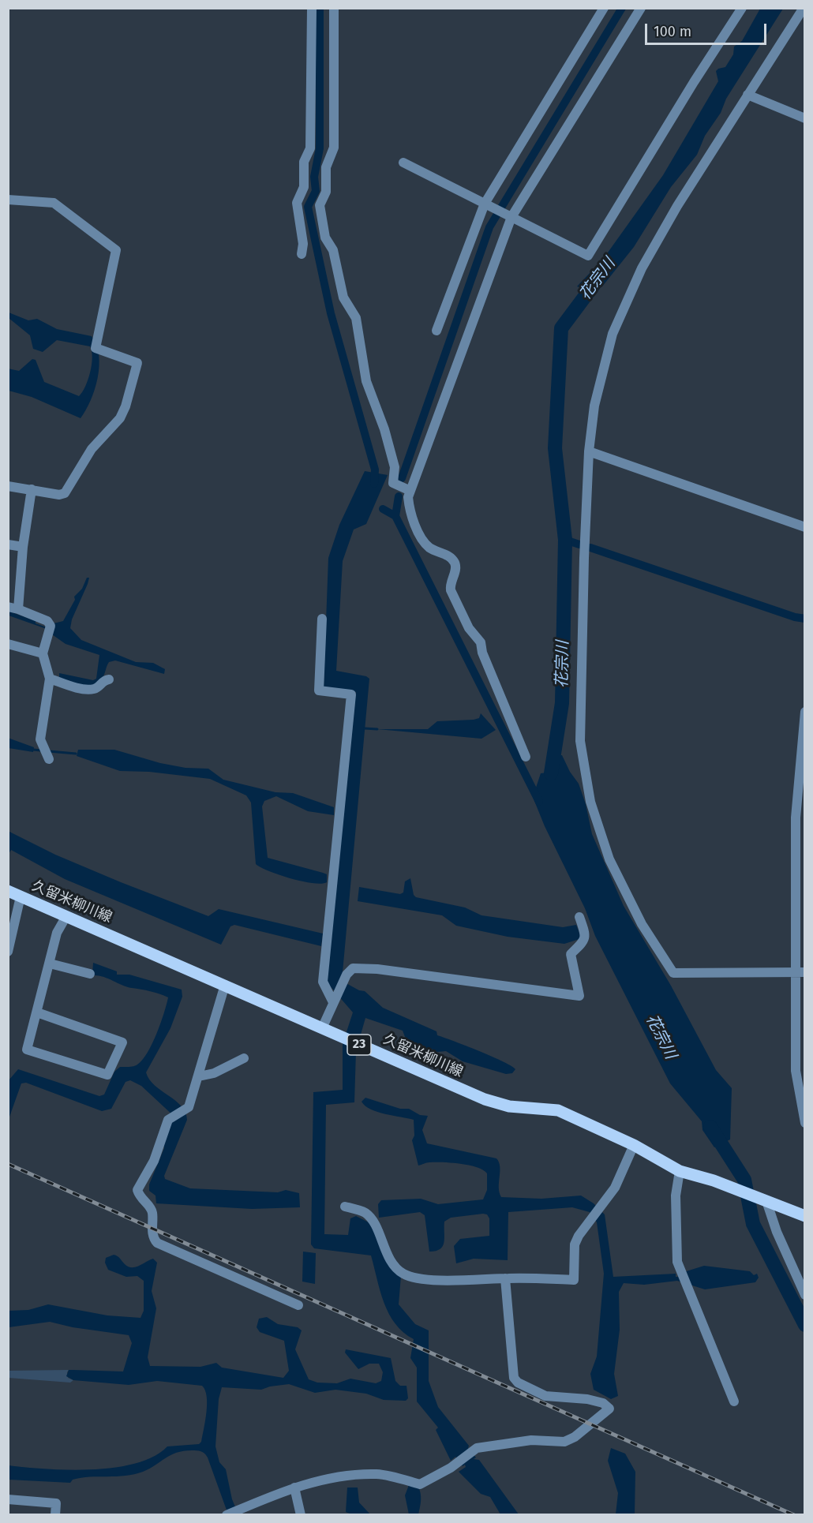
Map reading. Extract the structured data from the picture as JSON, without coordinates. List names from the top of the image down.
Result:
{
  "streets": {
    "main road": ["久留米柳川線", "23"]
  },
  "water": ["花宗川"],
  "scale_bar": "100 m"
}
